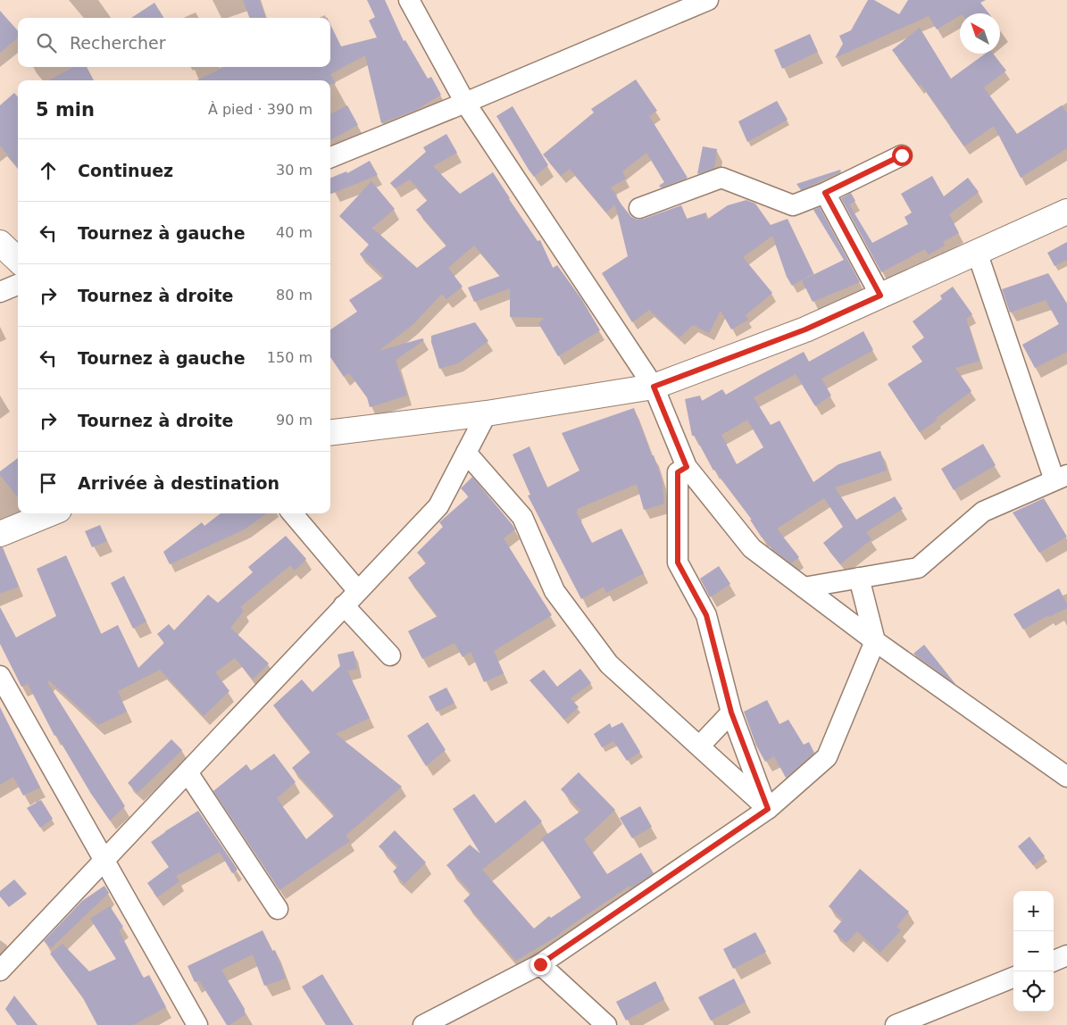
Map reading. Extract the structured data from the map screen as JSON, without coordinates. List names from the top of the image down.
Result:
{
  "north": "top left",
  "page": {
    "search": "Rechercher",
    "heading": ["5 min", "À pied · 390 m"],
    "list": [
      ["Continuez", "30 m"],
      ["Tournez à gauche", "40 m"],
      ["Tournez à droite", "80 m"],
      ["Tournez à gauche", "150 m"],
      ["Tournez à droite", "90 m"],
      "Arrivée à destination"
    ],
    "map_buttons": ["+", "−"]
  }
}
